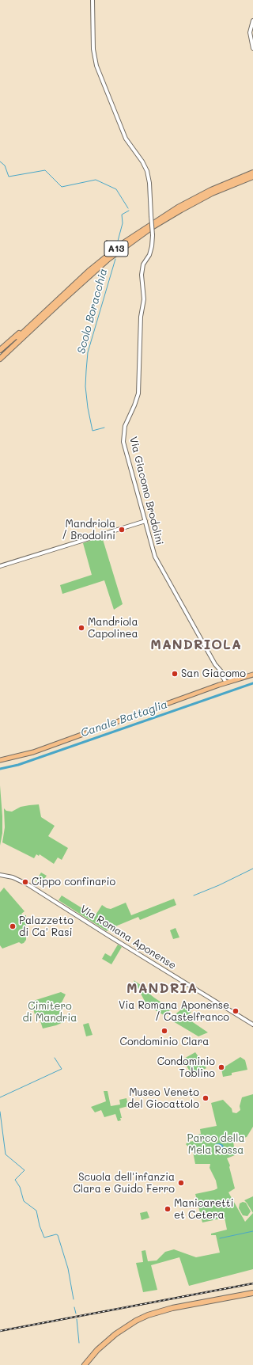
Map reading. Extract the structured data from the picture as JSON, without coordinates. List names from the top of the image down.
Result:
{
  "streets": {
    "highway": ["A13"],
    "street": ["Via Giacomo Brodolini", "Via Romana Aponense"]
  },
  "districts": ["MANDRIOLA", "MANDRIA"],
  "water": ["Scolo Boracchia", "Canale Battaglia"],
  "parks": ["Cimitero di Mandria", "Parco della Mela Rossa"],
  "places": [
    "Mandriola / Brodolini",
    "Mandriola Capolinea",
    "San Giacomo",
    "Cippo confinario",
    "Palazzetto di Ca' Rasi",
    "Via Romana Aponense / Castelfranco",
    "Condominio Clara",
    "Condominio Toblino",
    "Museo Veneto del Giocattolo",
    "Scuola dell'infanzia Clara e Guido Ferro",
    "Manicaretti et Cetera"
  ]
}
